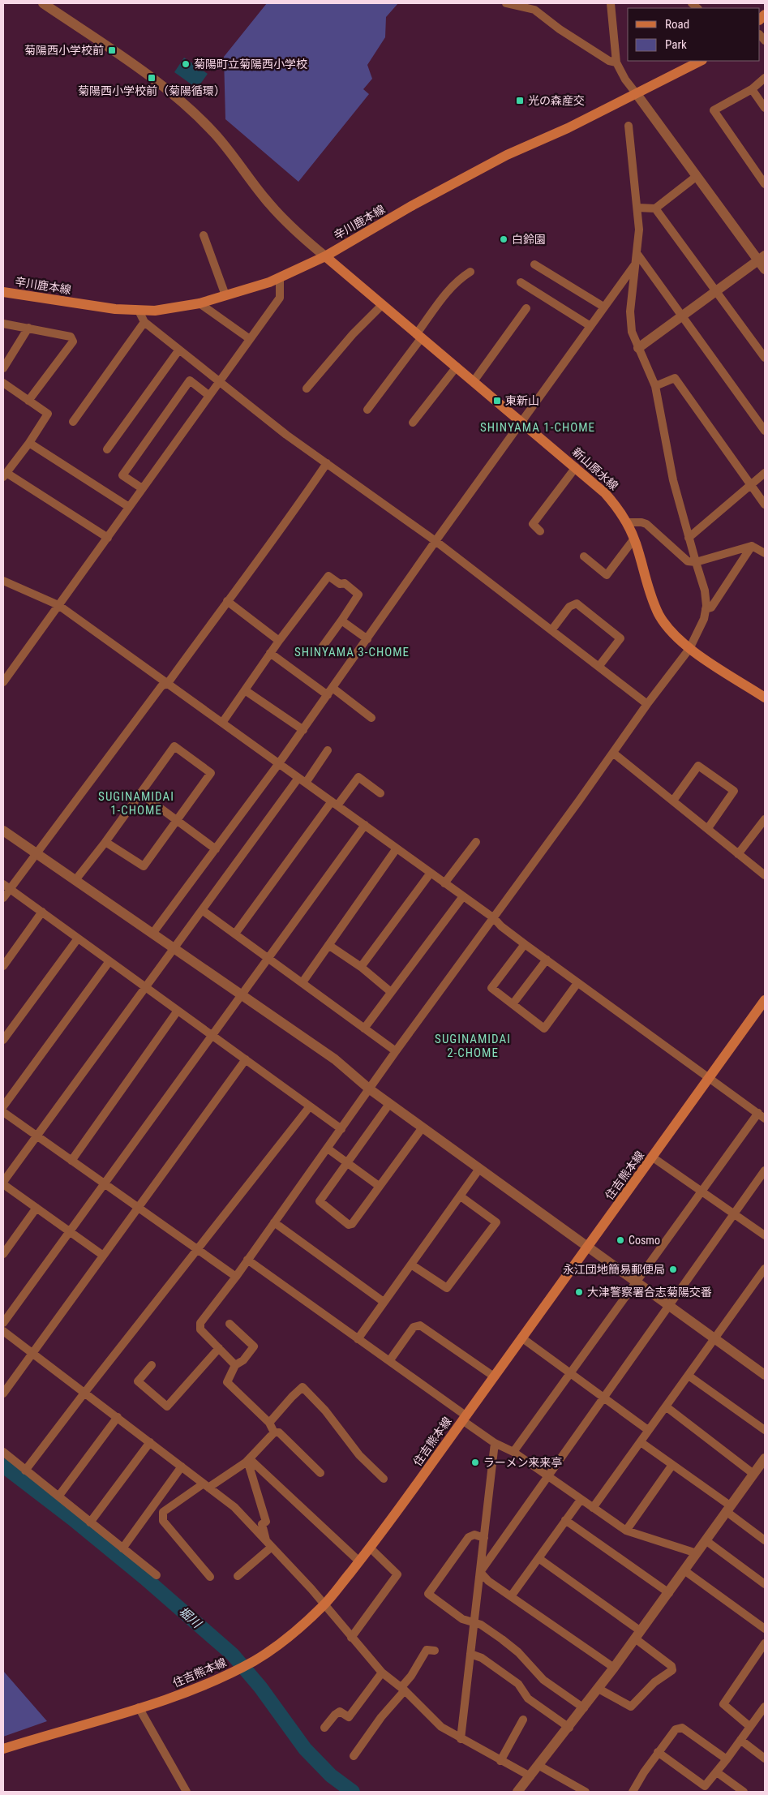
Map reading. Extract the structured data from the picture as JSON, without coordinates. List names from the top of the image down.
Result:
{
  "streets": {
    "main road": ["辛川鹿本線", "新山原水線", "住吉熊本線"]
  },
  "crossings": [
    ["辛川鹿本線", "新山原水線"]
  ],
  "districts": [
    "SHINYAMA 1-CHOME",
    "SHINYAMA 3-CHOME",
    "SUGINAMIDAI 1-CHOME",
    "SUGINAMIDAI 2-CHOME"
  ],
  "water": ["堀川"],
  "places": {
    "transit": [
      "菊陽西小学校前",
      "菊陽西小学校前（菊陽循環）",
      "光の森産交",
      "東新山"
    ],
    "other": [
      "菊陽町立菊陽西小学校",
      "白鈴園",
      "Cosmo",
      "永江団地簡易郵便局",
      "大津警察署合志菊陽交番",
      "ラーメン来来亭"
    ]
  },
  "legend": ["Road", "Park"]
}
